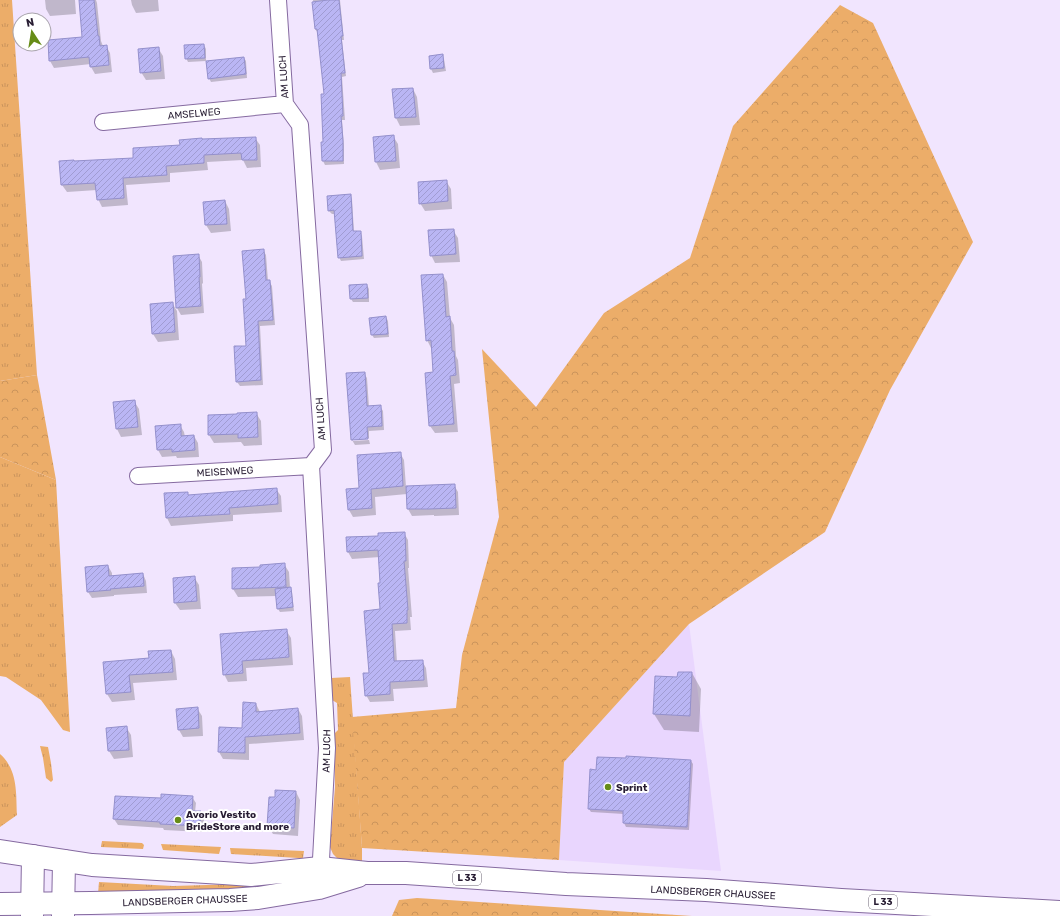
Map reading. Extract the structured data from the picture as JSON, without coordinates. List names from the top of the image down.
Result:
{
  "streets": {
    "main road": ["L 33", "LANDSBERGER CHAUSSEE"],
    "street": ["AM LUCH", "AMSELWEG", "MEISENWEG"]
  },
  "crossings": [
    ["AM LUCH", "AMSELWEG"],
    ["AM LUCH", "MEISENWEG"],
    ["AM LUCH", "LANDSBERGER CHAUSSEE"]
  ],
  "places": ["Sprint", "Avorio Vestito BrideStore and more"],
  "north": "top"
}
